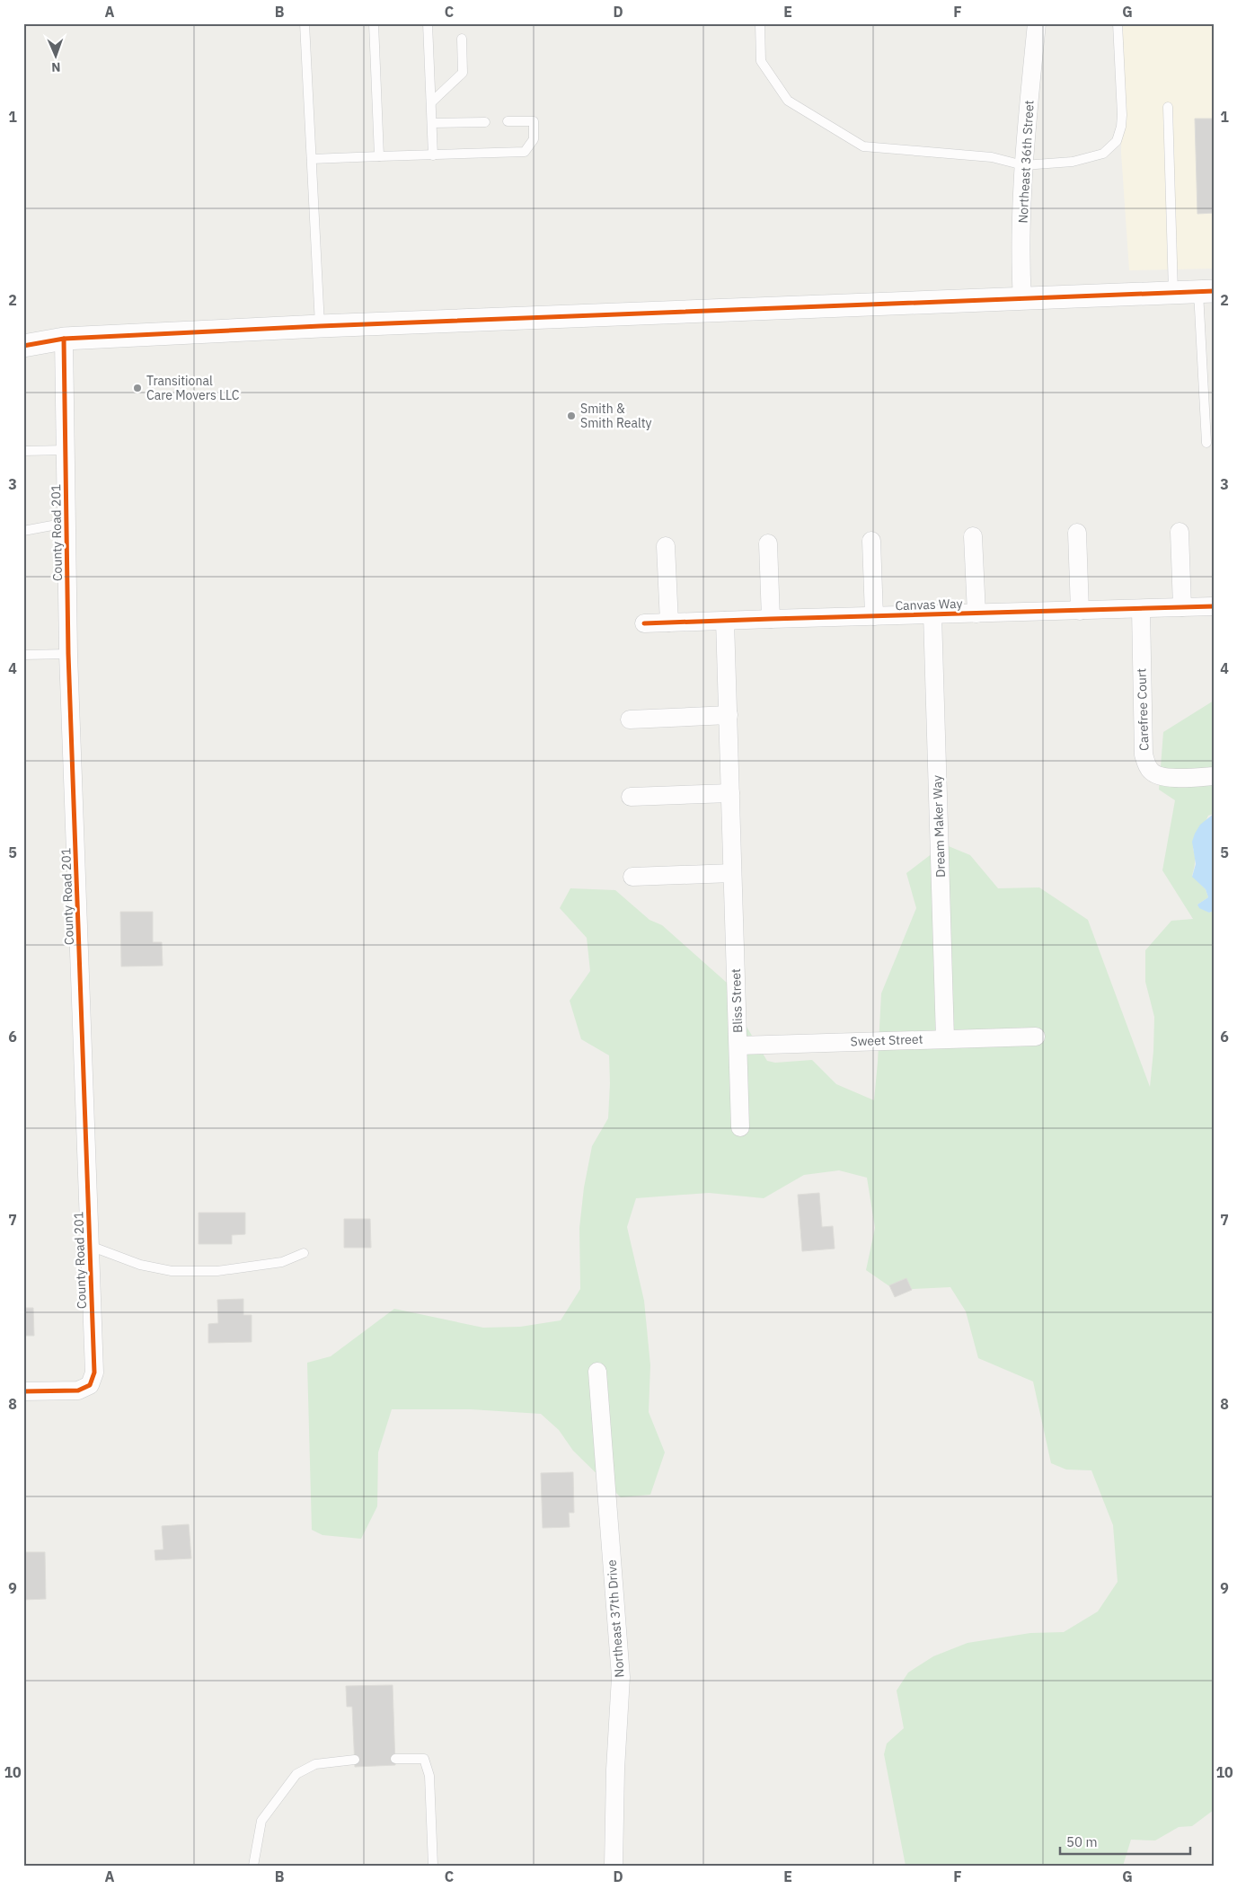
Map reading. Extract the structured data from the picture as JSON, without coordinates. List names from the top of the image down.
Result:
{
  "streets": {
    "street": [
      "Northeast 36th Street",
      "County Road 201",
      "Canvas Way",
      "Carefree Court",
      "Dream Maker Way",
      "Bliss Street",
      "Sweet Street",
      "Northeast 37th Drive"
    ]
  },
  "crossings": [
    ["Canvas Way", "Carefree Court"],
    ["Canvas Way", "Dream Maker Way"],
    ["Canvas Way", "Bliss Street"],
    ["Dream Maker Way", "Sweet Street"],
    ["Bliss Street", "Sweet Street"]
  ],
  "places": ["Transitional Care Movers LLC", "Smith & Smith Realty"],
  "scale_bar": "50 m",
  "north": "bottom",
  "grid": {
    "columns": [
      "A",
      "B",
      "C",
      "D",
      "E",
      "F",
      "G"
    ],
    "rows": [
      "1",
      "2",
      "3",
      "4",
      "5",
      "6",
      "7",
      "8",
      "9",
      "10"
    ]
  }
}
